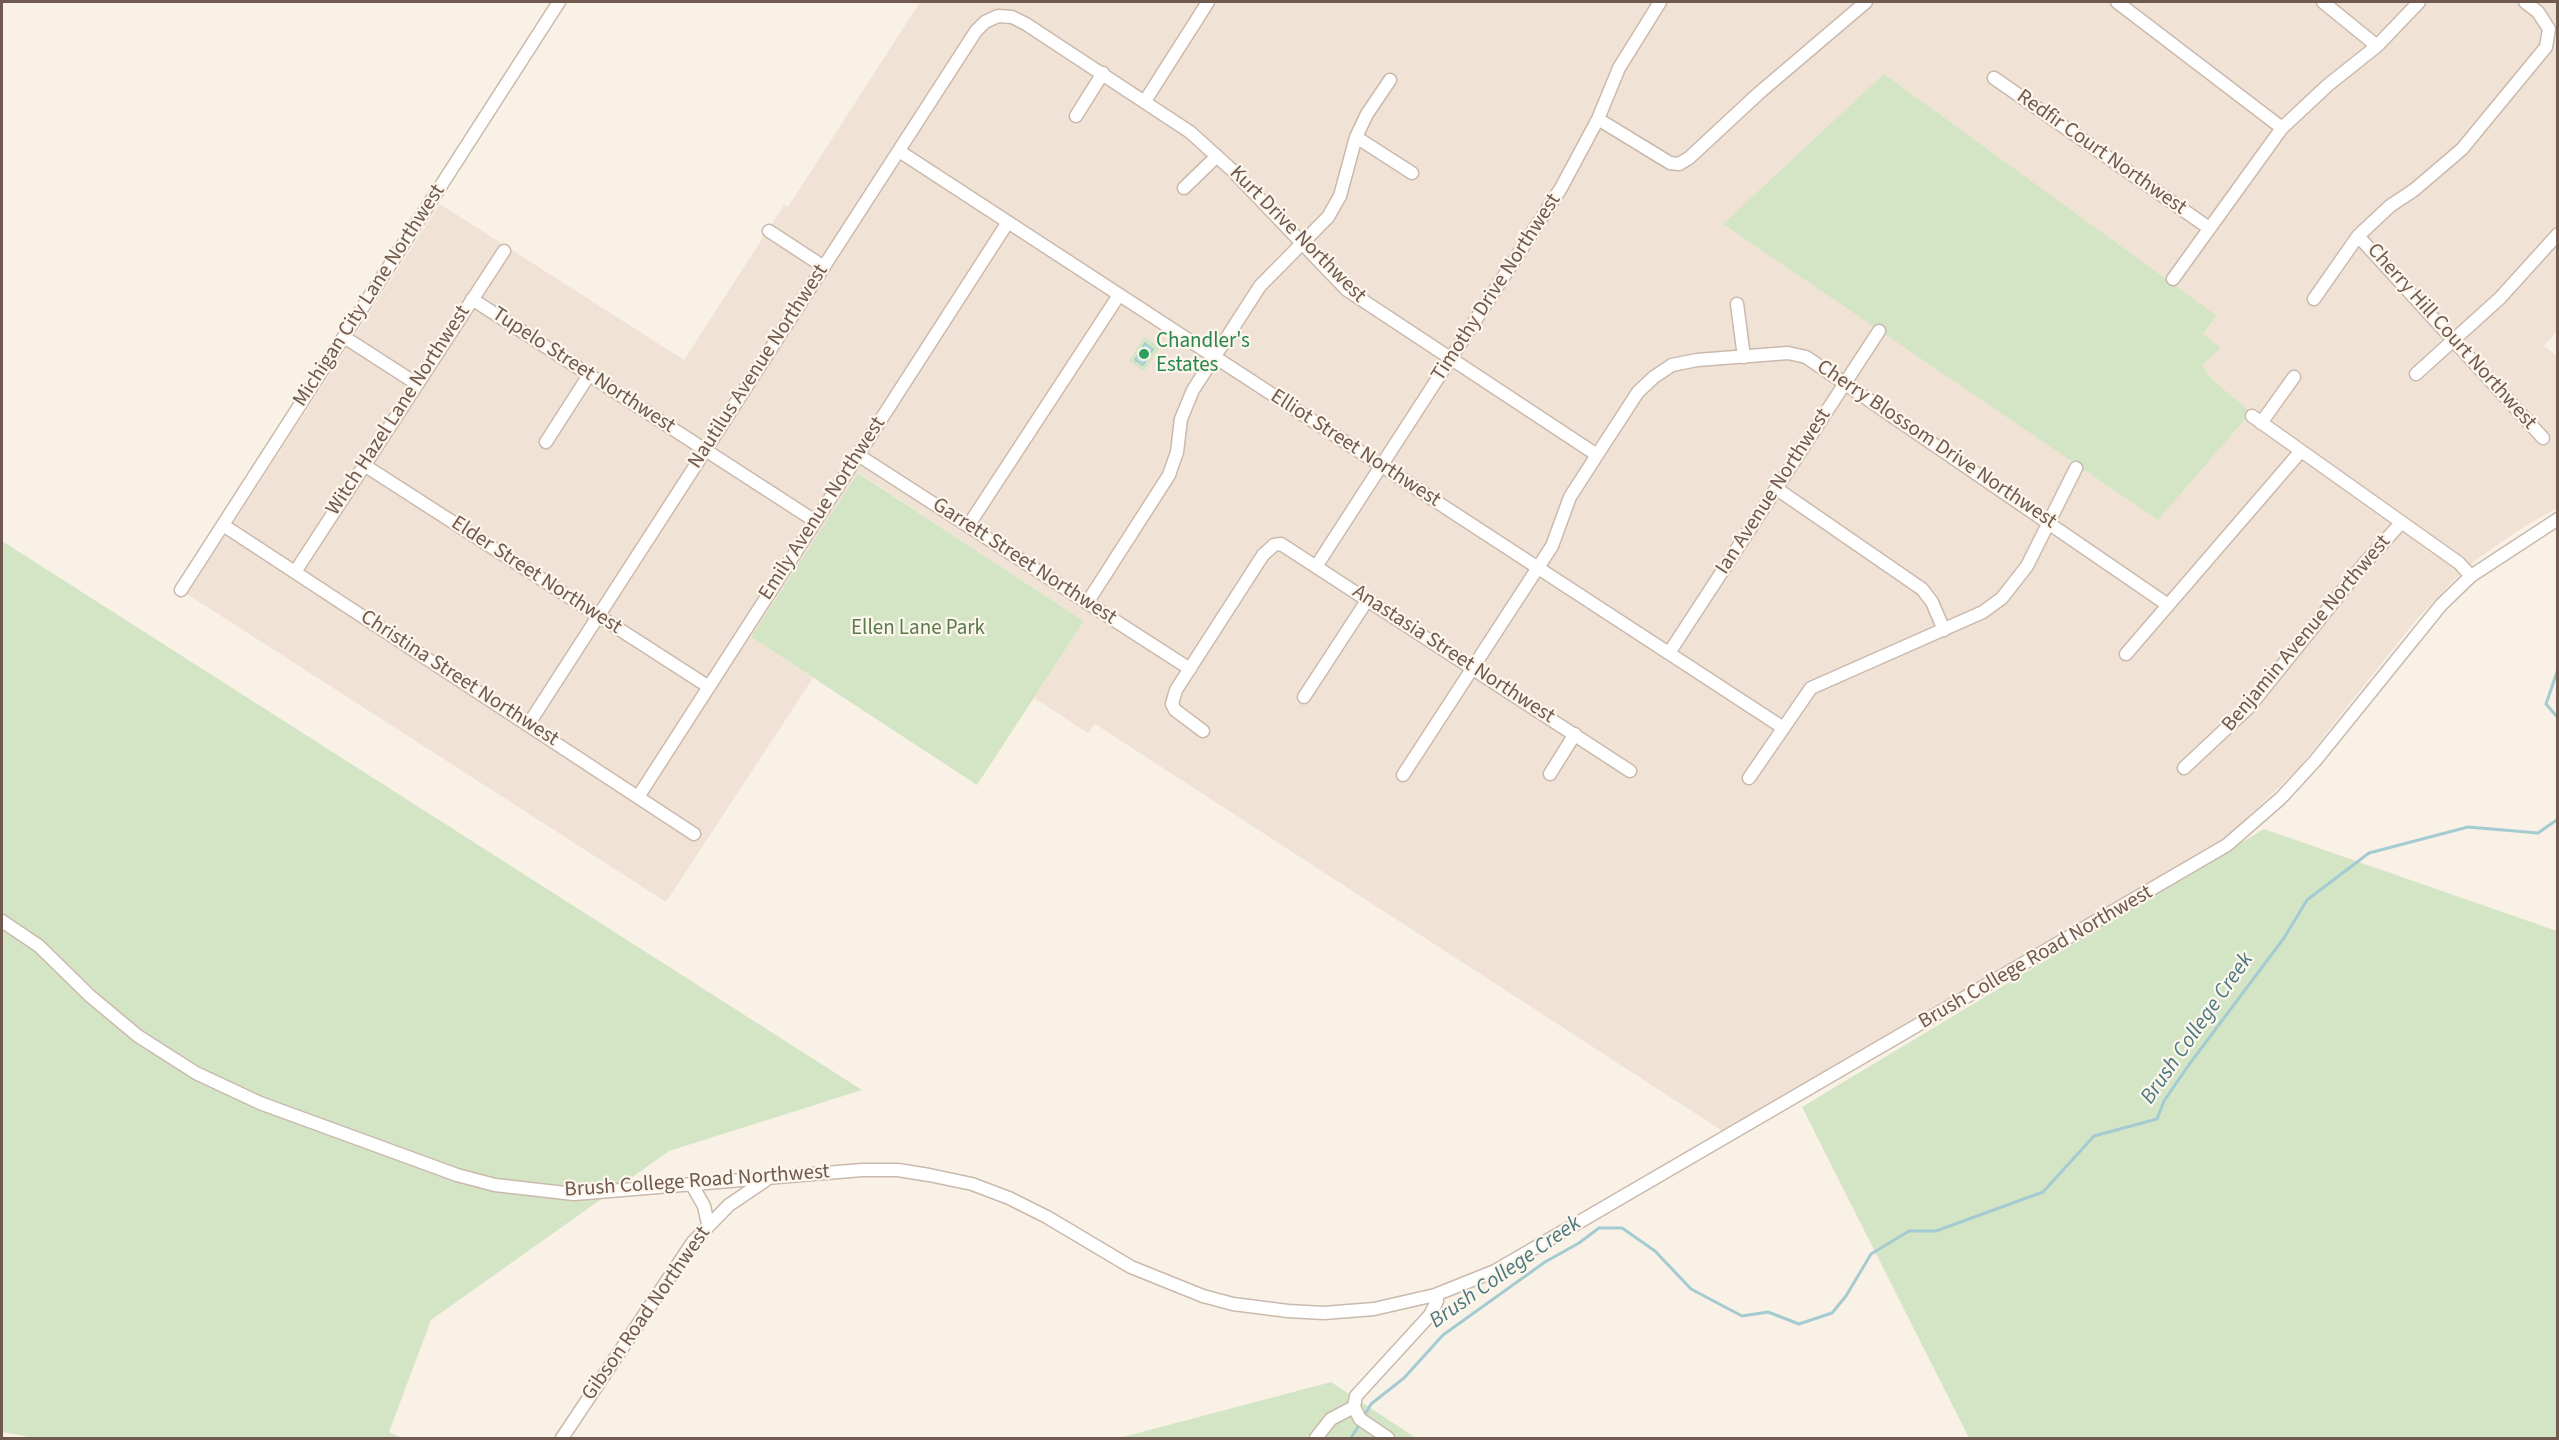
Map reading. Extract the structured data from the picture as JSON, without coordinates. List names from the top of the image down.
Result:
{
  "streets": {
    "street": [
      "Redfir Court Northwest",
      "Kurt Drive Northwest",
      "Timothy Drive Northwest",
      "Michigan City Lane Northwest",
      "Cherry Hill Court Northwest",
      "Nautilus Avenue Northwest",
      "Tupelo Street Northwest",
      "Witch Hazel Lane Northwest",
      "Cherry Blossom Drive Northwest",
      "Elliot Street Northwest",
      "Ian Avenue Northwest",
      "Emily Avenue Northwest",
      "Garrett Street Northwest",
      "Elder Street Northwest",
      "Benjamin Avenue Northwest",
      "Anastasia Street Northwest",
      "Christina Street Northwest",
      "Brush College Road Northwest",
      "Gibson Road Northwest"
    ]
  },
  "crossings": [
    ["Kurt Drive Northwest", "Timothy Drive Northwest"],
    ["Kurt Drive Northwest", "Nautilus Avenue Northwest"],
    ["Kurt Drive Northwest", "Cherry Blossom Drive Northwest"],
    ["Timothy Drive Northwest", "Elliot Street Northwest"],
    ["Timothy Drive Northwest", "Anastasia Street Northwest"],
    ["Michigan City Lane Northwest", "Christina Street Northwest"],
    ["Nautilus Avenue Northwest", "Tupelo Street Northwest"],
    ["Nautilus Avenue Northwest", "Elliot Street Northwest"],
    ["Nautilus Avenue Northwest", "Elder Street Northwest"],
    ["Nautilus Avenue Northwest", "Christina Street Northwest"],
    ["Tupelo Street Northwest", "Witch Hazel Lane Northwest"],
    ["Tupelo Street Northwest", "Emily Avenue Northwest"],
    ["Witch Hazel Lane Northwest", "Elder Street Northwest"],
    ["Witch Hazel Lane Northwest", "Christina Street Northwest"],
    ["Cherry Blossom Drive Northwest", "Elliot Street Northwest"],
    ["Cherry Blossom Drive Northwest", "Ian Avenue Northwest"],
    ["Cherry Blossom Drive Northwest", "Anastasia Street Northwest"],
    ["Elliot Street Northwest", "Ian Avenue Northwest"],
    ["Elliot Street Northwest", "Emily Avenue Northwest"],
    ["Emily Avenue Northwest", "Garrett Street Northwest"],
    ["Emily Avenue Northwest", "Elder Street Northwest"],
    ["Emily Avenue Northwest", "Christina Street Northwest"],
    ["Garrett Street Northwest", "Anastasia Street Northwest"],
    ["Brush College Road Northwest", "Gibson Road Northwest"]
  ],
  "water": ["Brush College Creek"],
  "parks": ["Ellen Lane Park"],
  "places": ["Chandler's Estates"]
}
